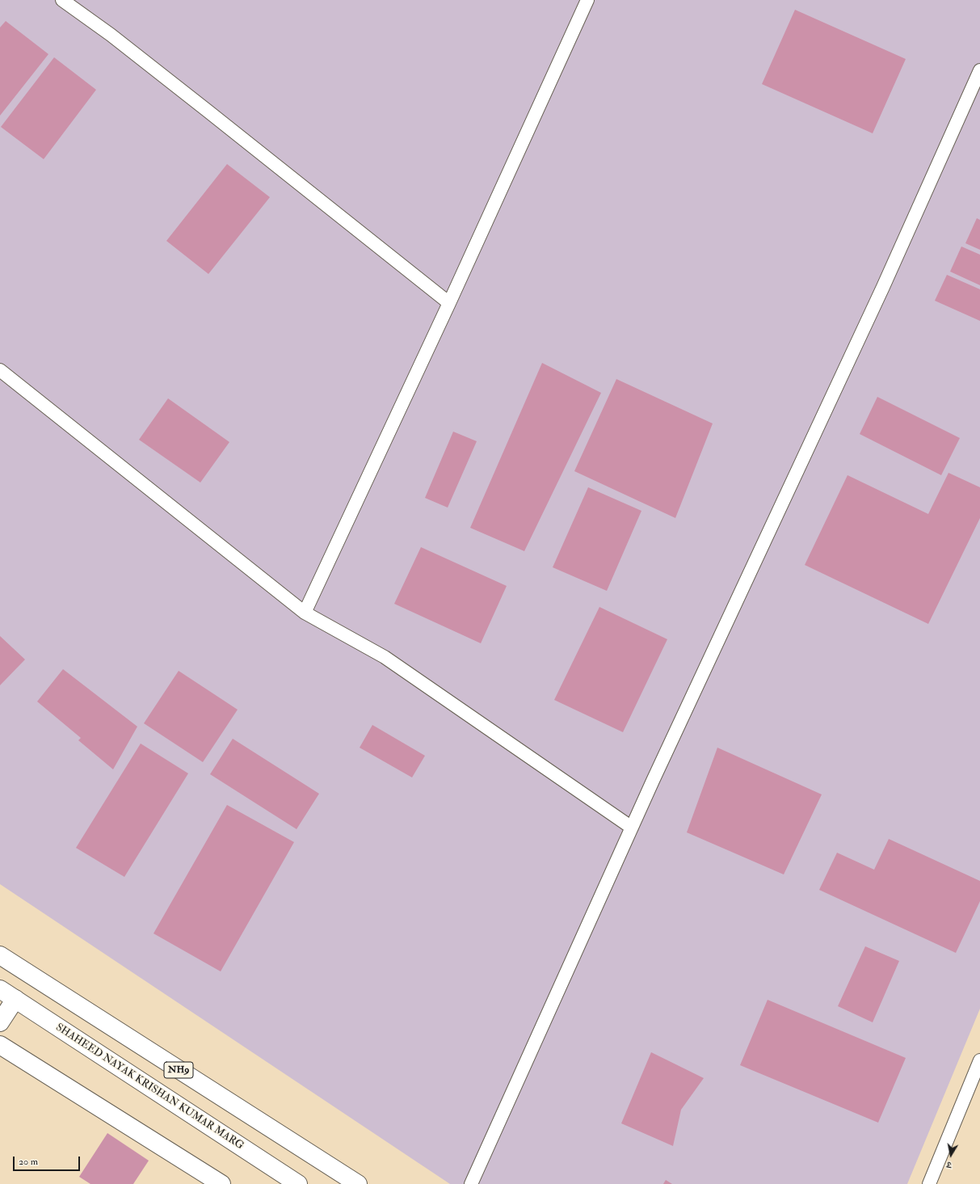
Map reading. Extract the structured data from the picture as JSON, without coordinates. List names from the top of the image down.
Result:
{
  "streets": {
    "main road": ["NH9", "SHAHEED NAYAK KRISHAN KUMAR MARG"]
  },
  "scale_bar": "20 m",
  "north": "bottom"
}
